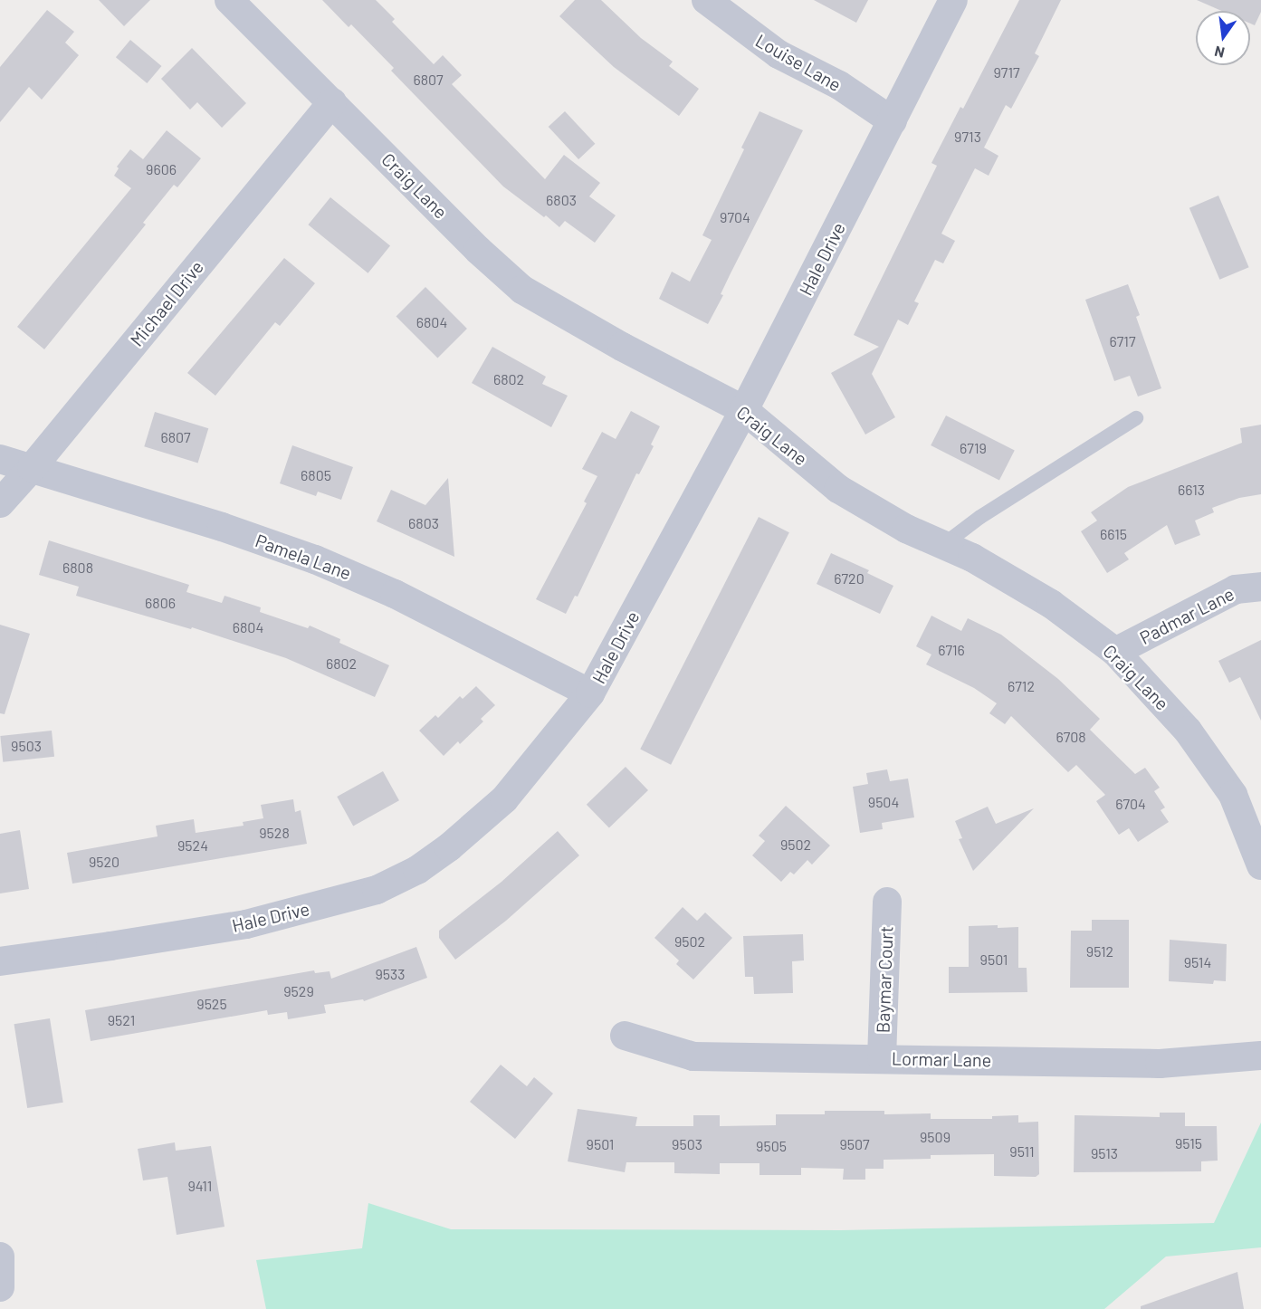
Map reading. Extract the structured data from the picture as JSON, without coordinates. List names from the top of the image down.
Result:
{
  "streets": {
    "street": [
      "Louise Lane",
      "Craig Lane",
      "Hale Drive",
      "Michael Drive",
      "Pamela Lane",
      "Padmar Lane",
      "Baymar Court",
      "Lormar Lane"
    ]
  },
  "crossings": [
    ["Louise Lane", "Hale Drive"],
    ["Craig Lane", "Hale Drive"],
    ["Craig Lane", "Michael Drive"],
    ["Craig Lane", "Padmar Lane"],
    ["Hale Drive", "Pamela Lane"],
    ["Michael Drive", "Pamela Lane"],
    ["Baymar Court", "Lormar Lane"]
  ],
  "house_numbers": [
    "9717",
    "6807",
    "9713",
    "9606",
    "6803",
    "9704",
    "6804",
    "6717",
    "6802",
    "6807",
    "6719",
    "6805",
    "6613",
    "6803",
    "6615",
    "6808",
    "6720",
    "6806",
    "6804",
    "6716",
    "6802",
    "6712",
    "6708",
    "9503",
    "9504",
    "6704",
    "9528",
    "9502",
    "9524",
    "9520",
    "9502",
    "9512",
    "9501",
    "9514",
    "9533",
    "9529",
    "9525",
    "9521",
    "9509",
    "9515",
    "9501",
    "9503",
    "9507",
    "9505",
    "9511",
    "9513",
    "9411"
  ],
  "north": "bottom"
}
